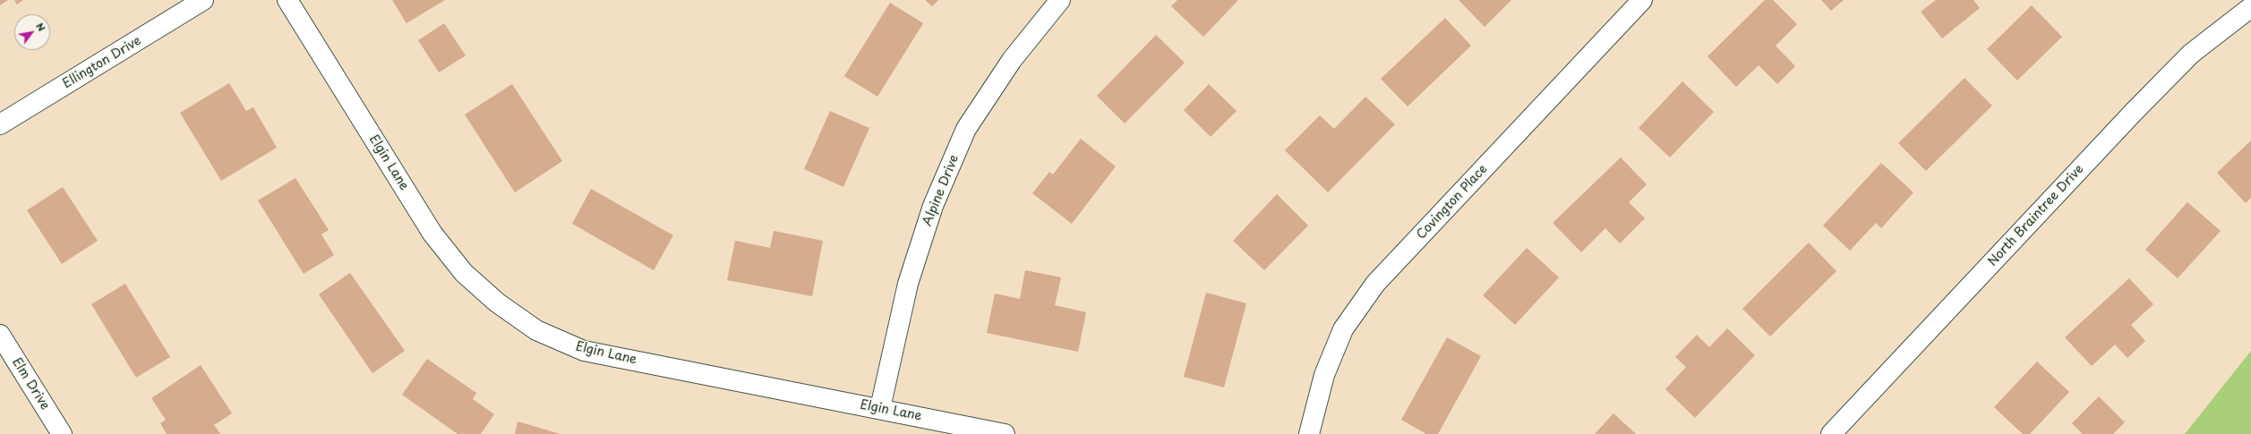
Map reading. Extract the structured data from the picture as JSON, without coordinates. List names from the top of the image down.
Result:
{
  "streets": {
    "street": [
      "Ellington Drive",
      "Elgin Lane",
      "Alpine Drive",
      "Covington Place",
      "North Braintree Drive",
      "Elm Drive"
    ]
  },
  "crossings": [
    ["Elgin Lane", "Alpine Drive"]
  ],
  "north": "top right"
}
